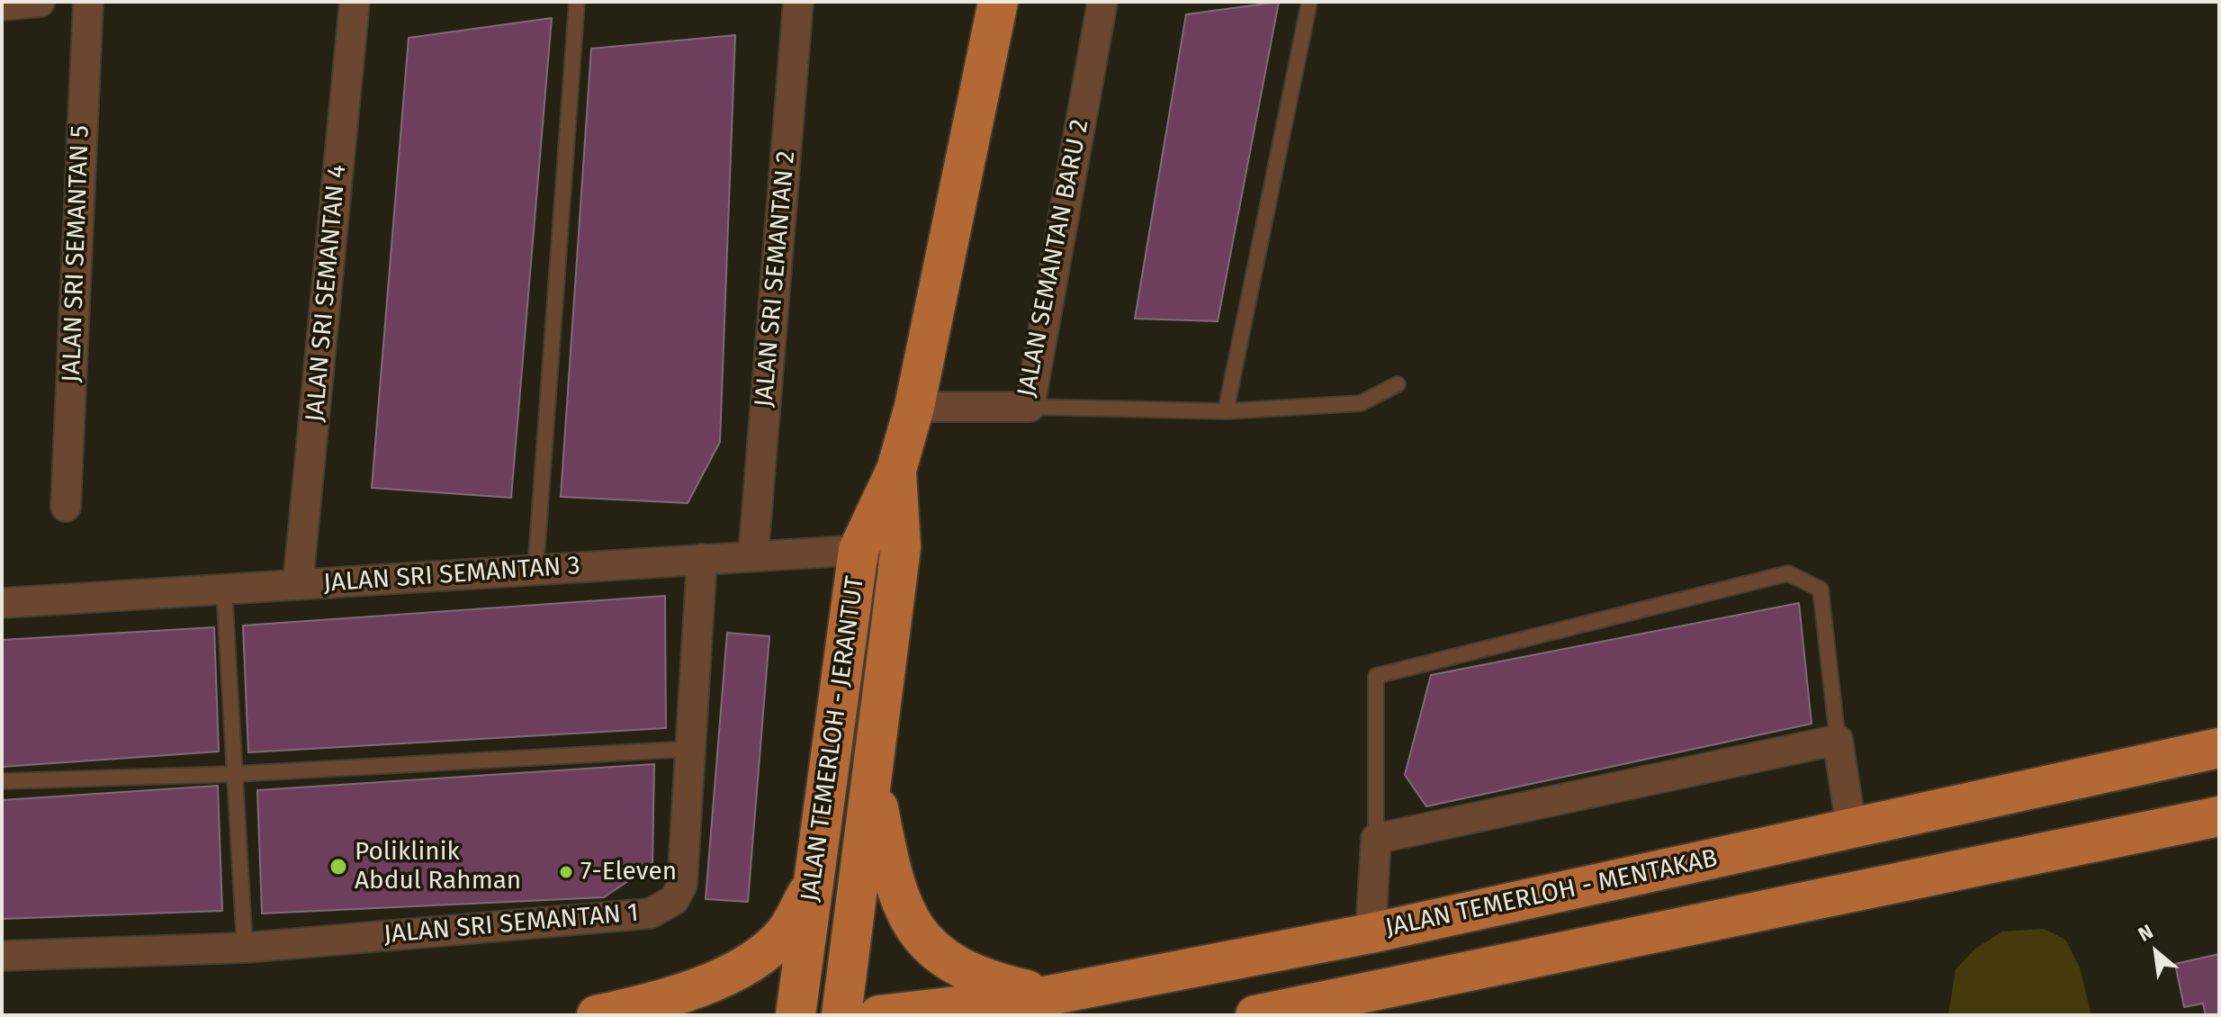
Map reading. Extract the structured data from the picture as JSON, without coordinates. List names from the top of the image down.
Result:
{
  "streets": {
    "main road": ["JALAN TEMERLOH - JERANTUT", "JALAN TEMERLOH - MENTAKAB"],
    "street": [
      "JALAN SRI SEMANTAN 5",
      "JALAN SEMANTAN BARU 2",
      "JALAN SRI SEMANTAN 2",
      "JALAN SRI SEMANTAN 4",
      "JALAN SRI SEMANTAN 3",
      "JALAN SRI SEMANTAN 1"
    ]
  },
  "crossings": [
    ["JALAN SEMANTAN BARU 2", "JALAN TEMERLOH - JERANTUT"],
    ["JALAN SRI SEMANTAN 2", "JALAN SRI SEMANTAN 3"],
    ["JALAN SRI SEMANTAN 4", "JALAN SRI SEMANTAN 3"],
    ["JALAN SRI SEMANTAN 3", "JALAN TEMERLOH - JERANTUT"],
    ["JALAN SRI SEMANTAN 3", "JALAN SRI SEMANTAN 1"]
  ],
  "places": ["Poliklinik Abdul Rahman", "7-Eleven"],
  "north": "top left"
}
